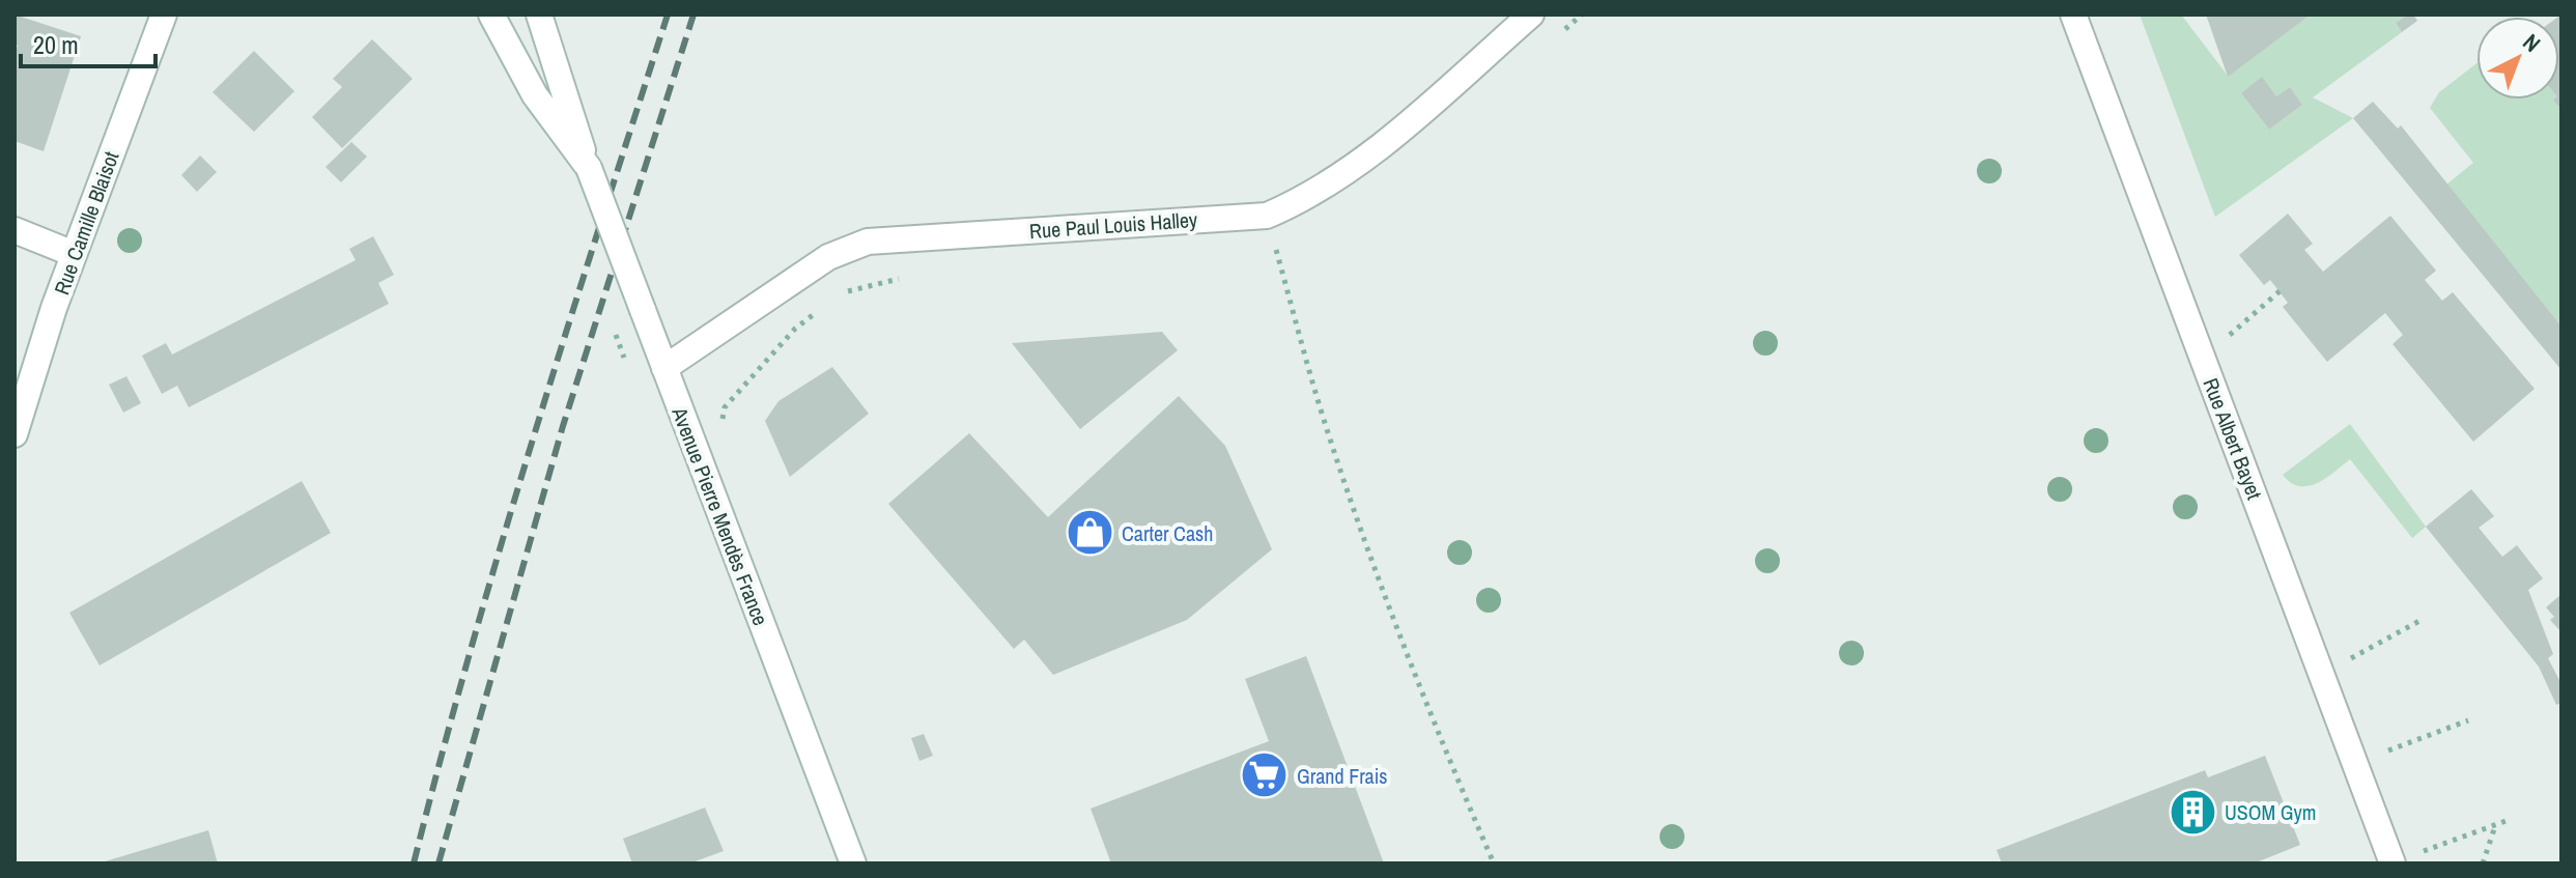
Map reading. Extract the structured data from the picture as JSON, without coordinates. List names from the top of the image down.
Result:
{
  "streets": {
    "street": [
      "Rue Camille Blaisot",
      "Rue Paul Louis Halley",
      "Rue Albert Bayet",
      "Avenue Pierre Mendès France"
    ]
  },
  "crossings": [
    ["Rue Paul Louis Halley", "Avenue Pierre Mendès France"]
  ],
  "places": {
    "shop": ["Carter Cash"],
    "supermarket": ["Grand Frais"],
    "building": ["USOM Gym"]
  },
  "scale_bar": "20 m",
  "north": "top right"
}
